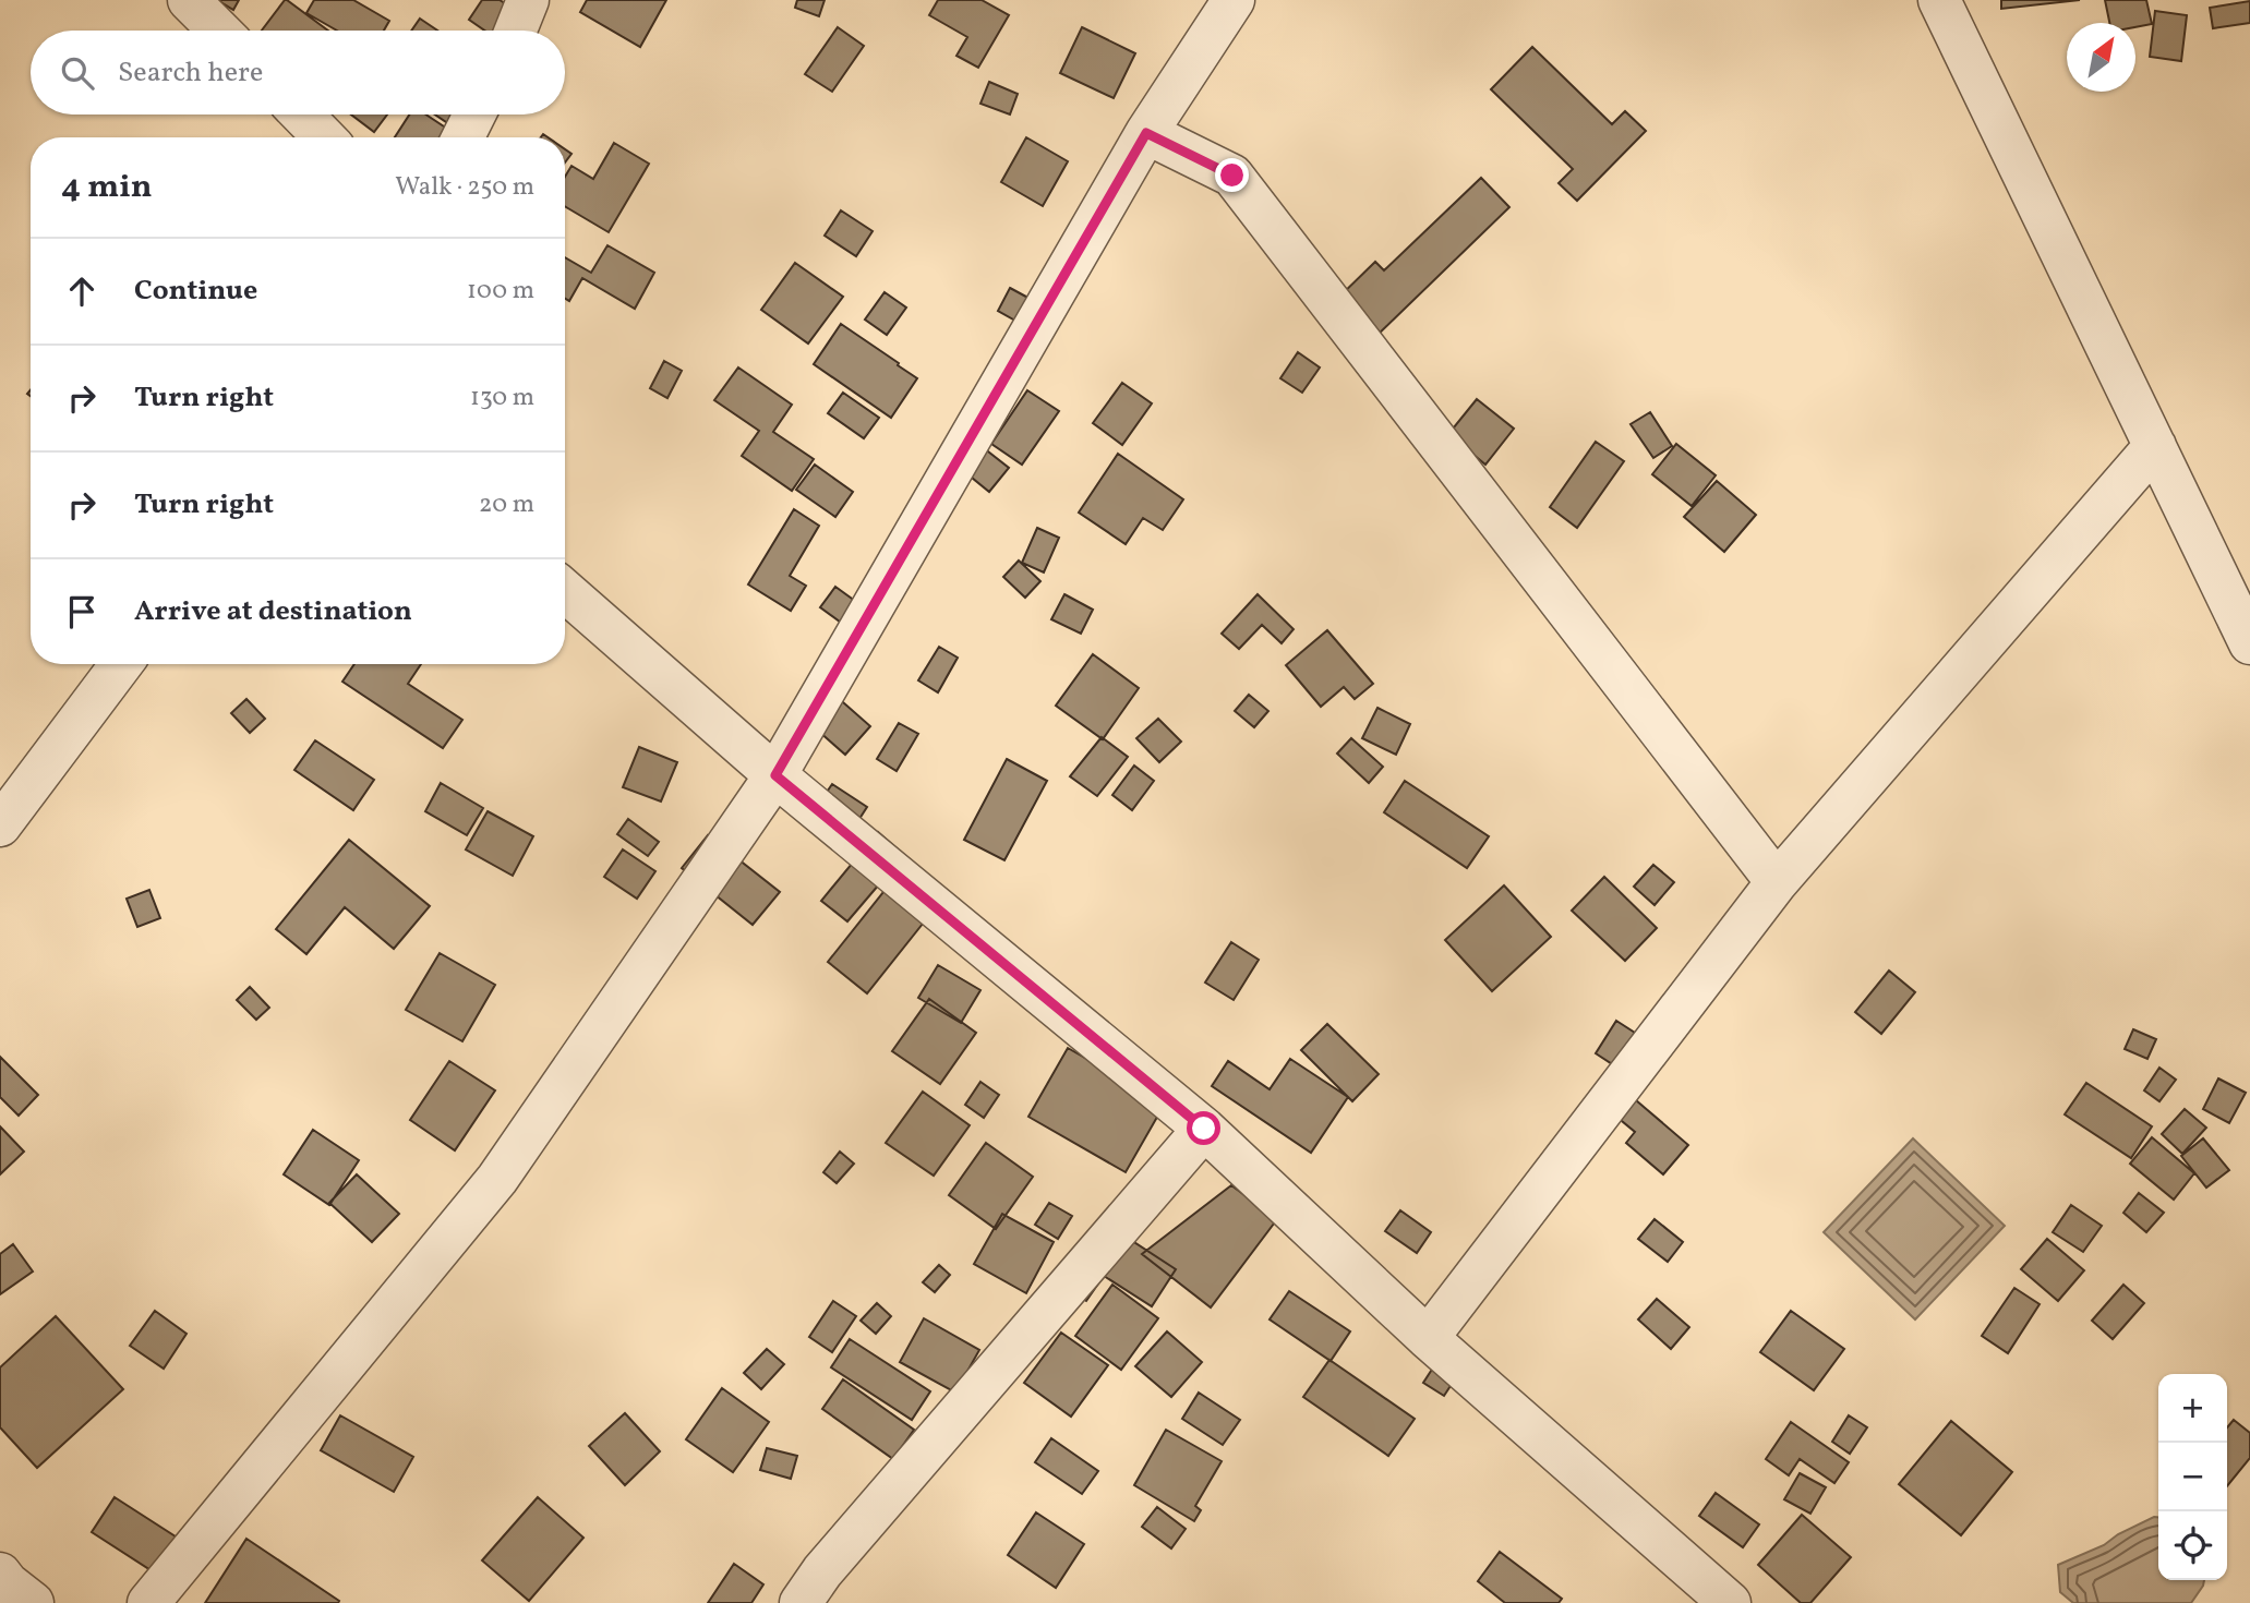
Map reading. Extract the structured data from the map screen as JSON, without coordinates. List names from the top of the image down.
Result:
{
  "north": "top right",
  "page": {
    "search": "Search here",
    "heading": ["4 min", "Walk · 250 m"],
    "list": [
      ["Continue", "100 m"],
      ["Turn right", "130 m"],
      ["Turn right", "20 m"],
      "Arrive at destination"
    ],
    "map_buttons": ["+", "−"]
  }
}
